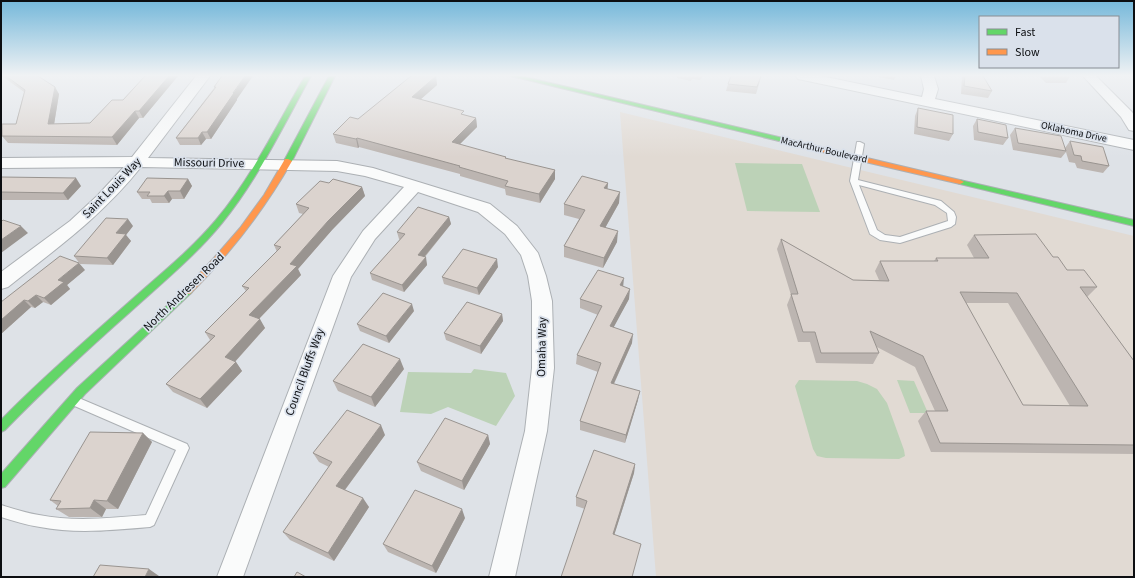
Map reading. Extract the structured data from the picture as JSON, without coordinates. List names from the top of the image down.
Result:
{
  "streets": {
    "street": [
      "Oklahoma Drive",
      "MacArthur Boulevard",
      "Missouri Drive",
      "Saint Louis Way",
      "North Andresen Road",
      "Omaha Way",
      "Council Bluffs Way"
    ]
  },
  "crossings": [
    ["Missouri Drive", "Saint Louis Way"],
    ["Missouri Drive", "North Andresen Road"],
    ["Missouri Drive", "Omaha Way"],
    ["Missouri Drive", "Council Bluffs Way"],
    ["Omaha Way", "Council Bluffs Way"]
  ],
  "legend": ["Fast", "Slow"]
}
